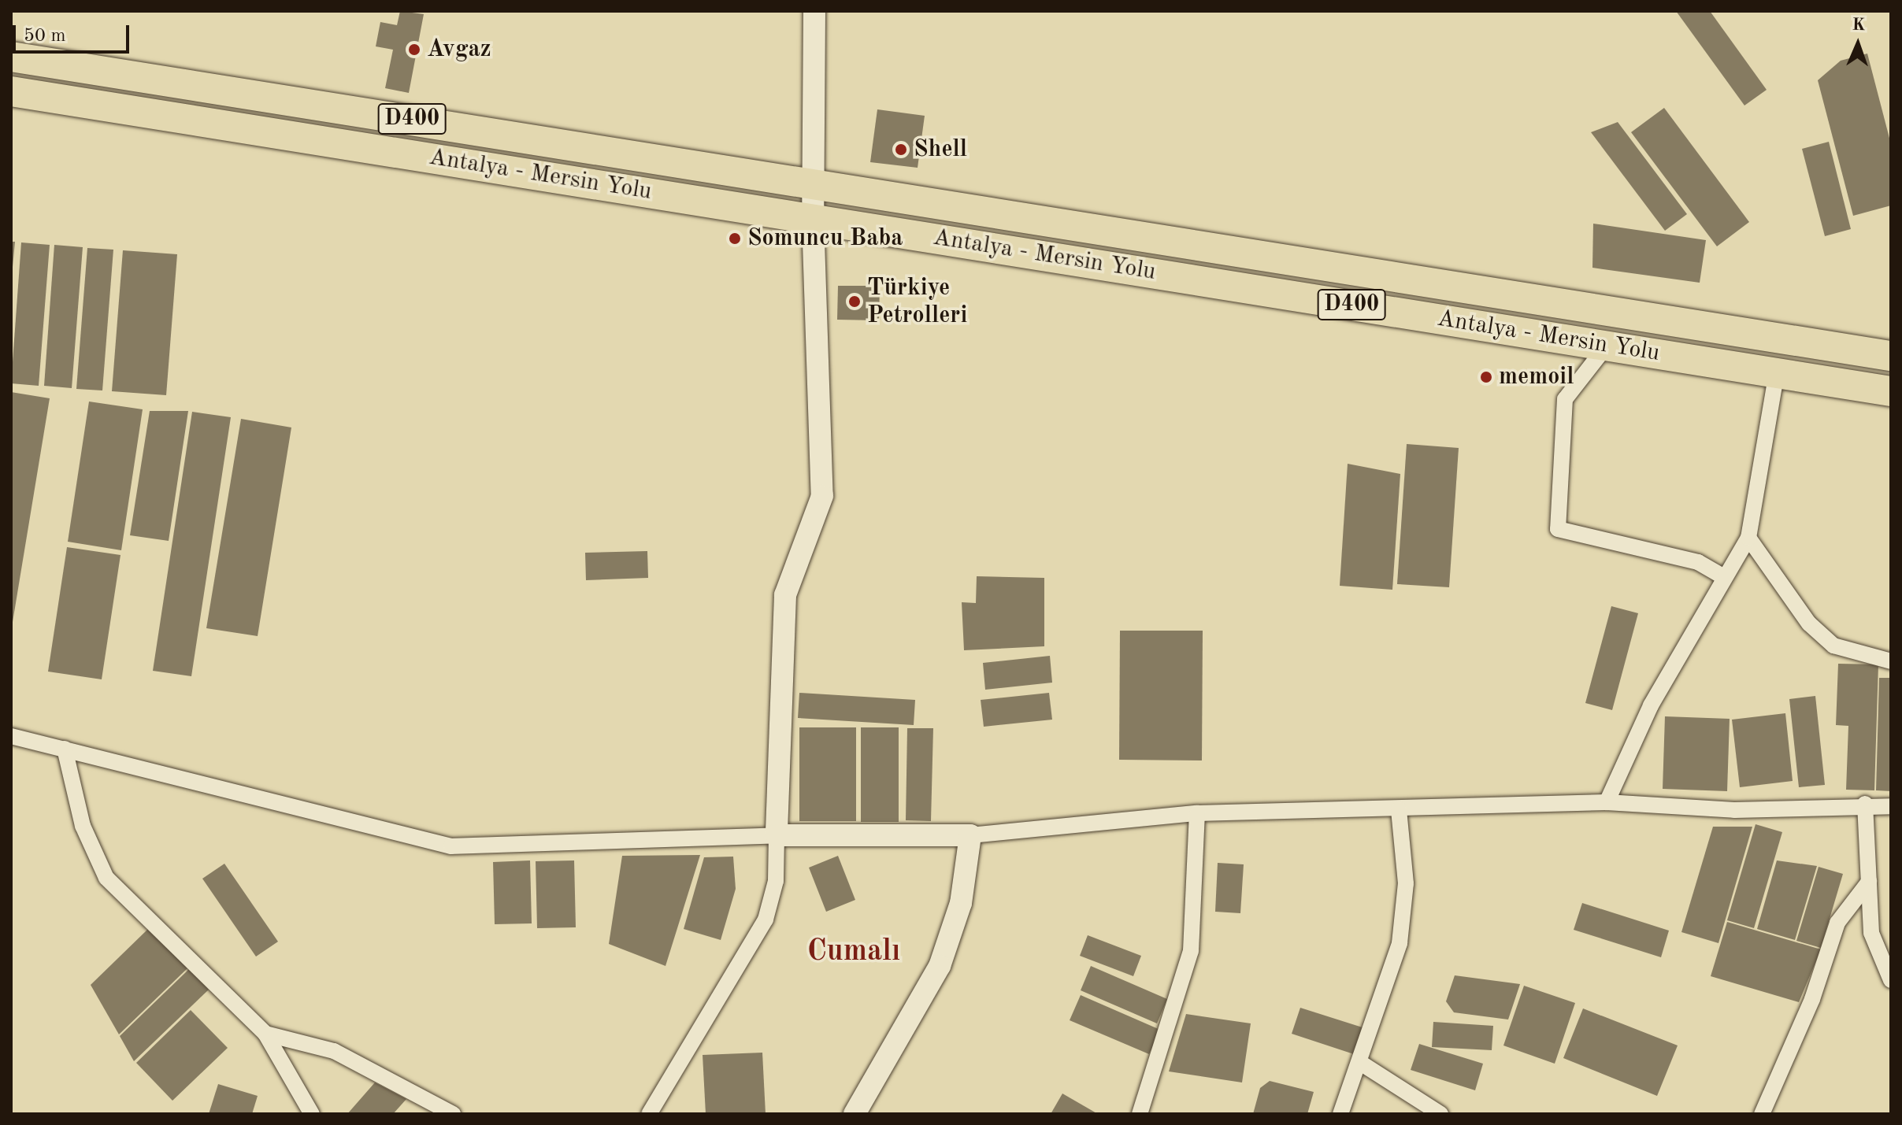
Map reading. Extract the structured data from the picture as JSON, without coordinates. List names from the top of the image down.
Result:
{
  "streets": {
    "highway": ["D400", "Antalya - Mersin Yolu"]
  },
  "districts": ["Cumalı"],
  "places": [
    "Avgaz",
    "Shell",
    "Somuncu Baba",
    "Türkiye Petrolleri",
    "memoil"
  ],
  "scale_bar": "50 m",
  "north": "top"
}
